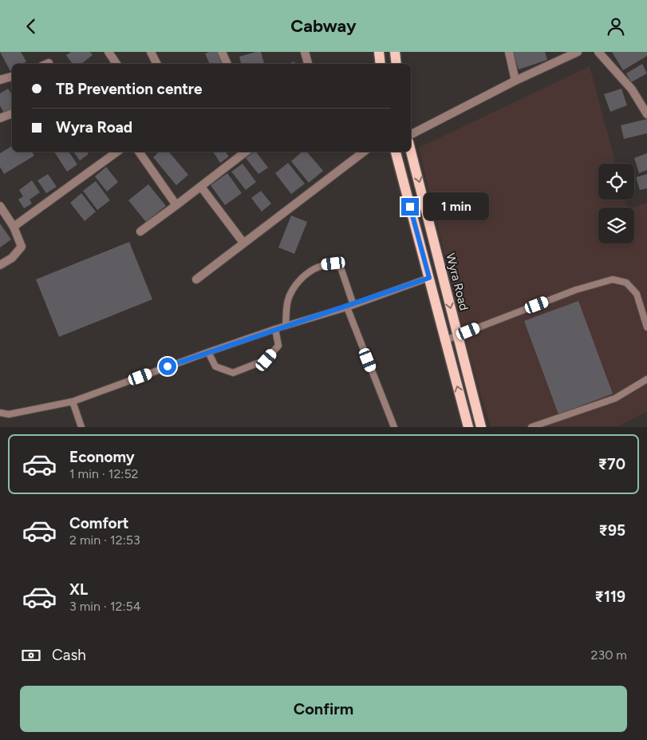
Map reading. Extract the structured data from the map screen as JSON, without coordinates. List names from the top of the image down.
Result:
{
  "streets": {
    "main road": ["Wyra Road"]
  },
  "page": {
    "header": "Cabway",
    "banner": ["TB Prevention centre", "Wyra Road"],
    "bubble": "1 min",
    "list": [
      {
        "name": "Economy",
        "note": "1 min · 12:52",
        "value": "₹70"
      },
      {
        "name": "Comfort",
        "note": "2 min · 12:53",
        "value": "₹95"
      },
      {
        "name": "XL",
        "note": "3 min · 12:54",
        "value": "₹119"
      }
    ],
    "pay": ["Cash", "230 m"],
    "buttons": "Confirm"
  }
}
